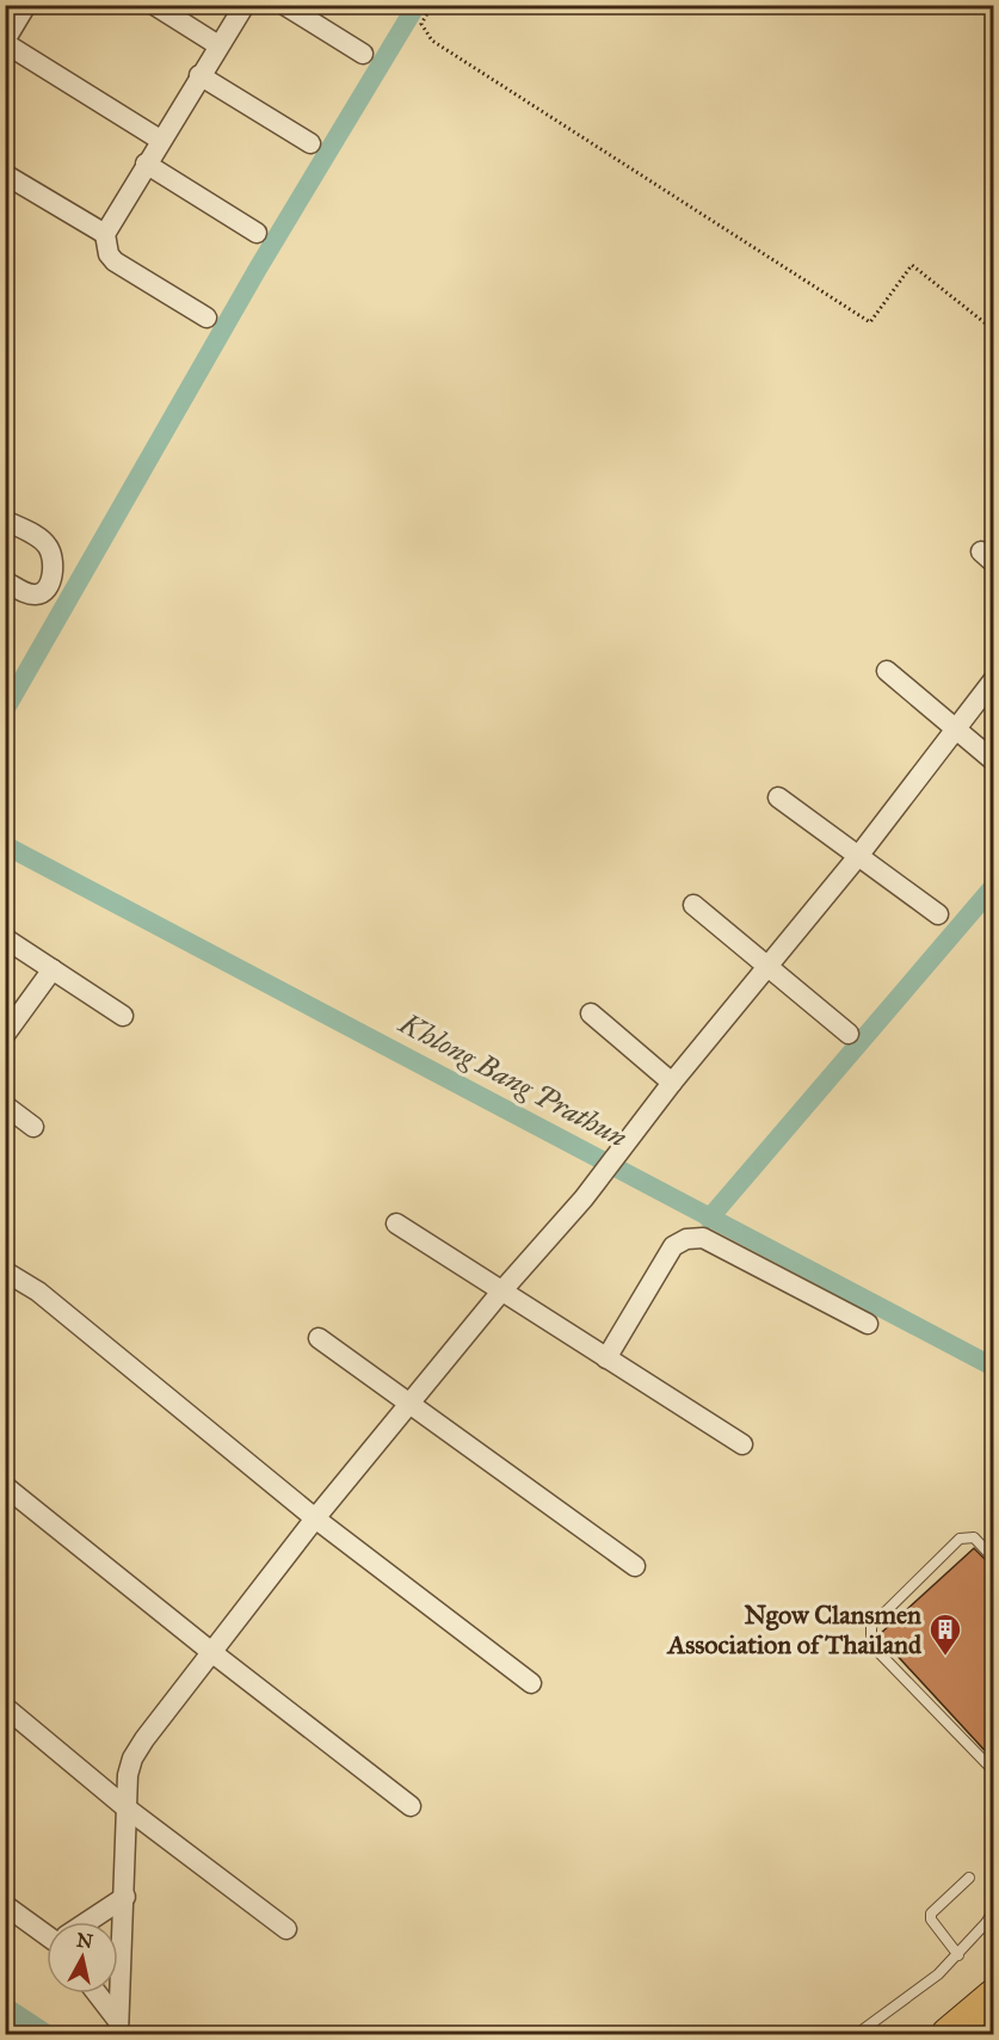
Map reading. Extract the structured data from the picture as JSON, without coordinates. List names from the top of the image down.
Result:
{
  "water": ["Khlong Bang Prathun"],
  "places": {
    "building": ["Ngow Clansmen Association of Thailand"]
  },
  "north": "top"
}
